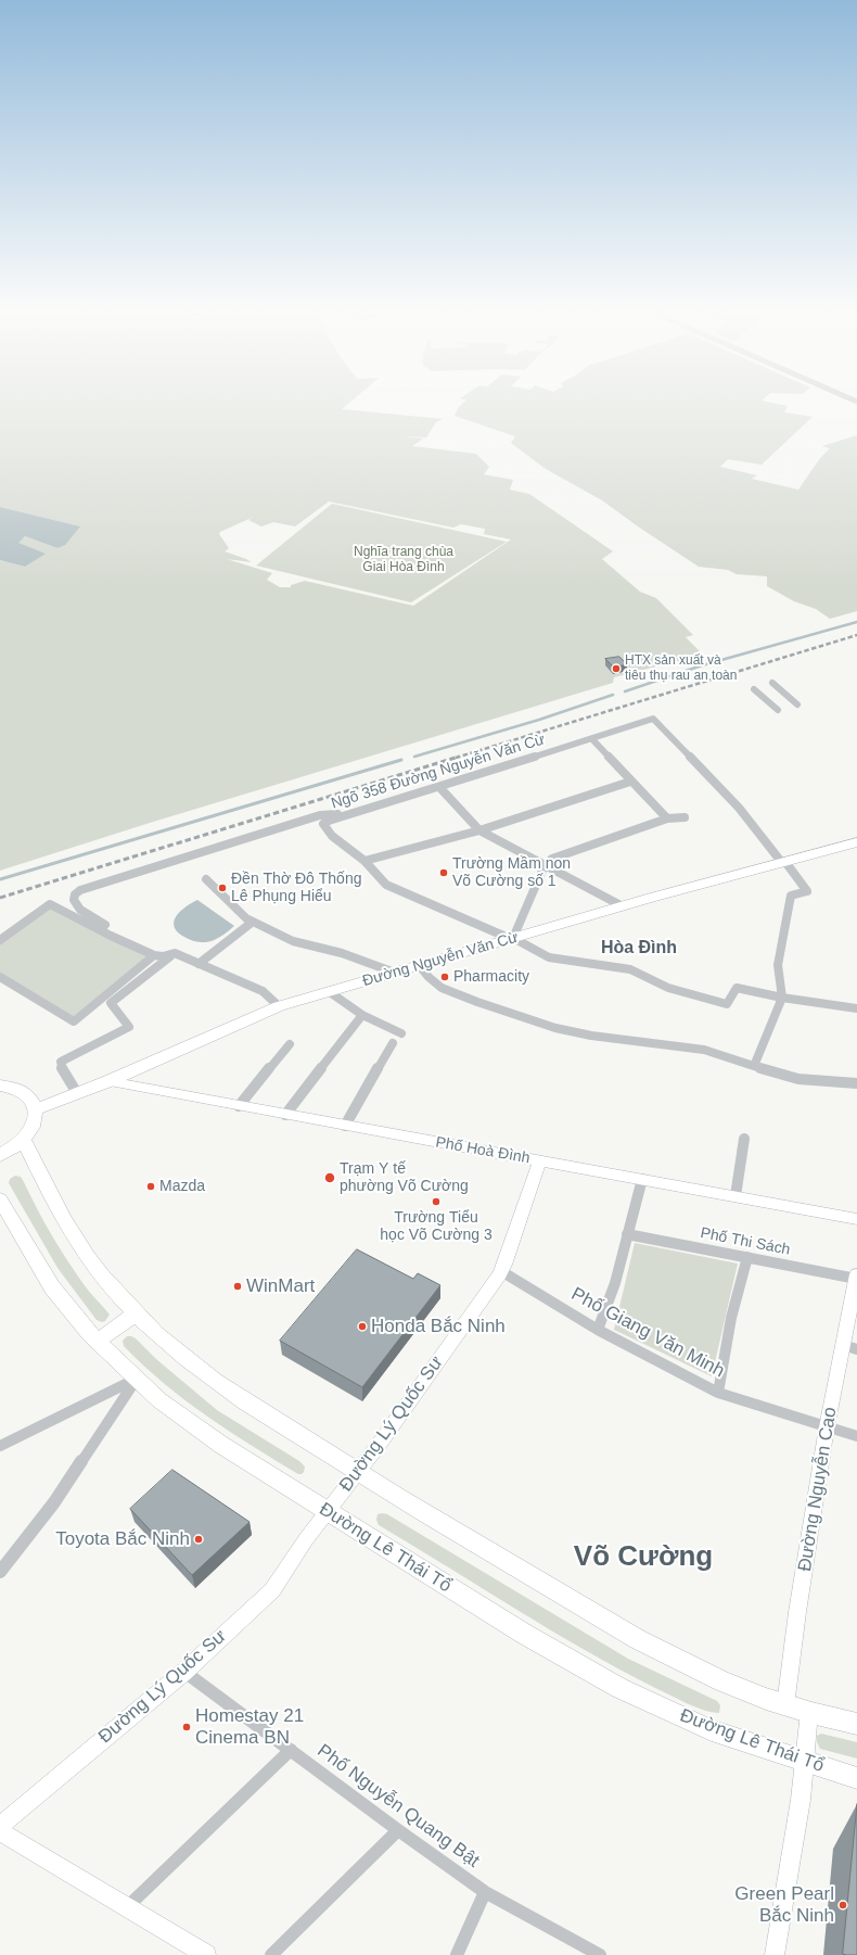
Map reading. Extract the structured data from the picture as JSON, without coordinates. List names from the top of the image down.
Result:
{
  "streets": {
    "main road": ["Đường Nguyễn Văn Cừ", "Đường Lê Thái Tổ"],
    "street": [
      "Ngõ 358 Đường Nguyễn Văn Cừ",
      "Phố Hoà Đình",
      "Phố Thi Sách",
      "Phố Giang Văn Minh",
      "Đường Lý Quốc Sư",
      "Đường Nguyễn Cao",
      "Phố Nguyễn Quang Bật"
    ]
  },
  "crossings": [
    ["Ngõ 358 Đường Nguyễn Văn Cừ", "Đường Nguyễn Văn Cừ"],
    ["Đường Nguyễn Văn Cừ", "Phố Hoà Đình"],
    ["Phố Hoà Đình", "Đường Lý Quốc Sư"],
    ["Phố Thi Sách", "Đường Nguyễn Cao"],
    ["Phố Giang Văn Minh", "Đường Lý Quốc Sư"],
    ["Phố Giang Văn Minh", "Đường Nguyễn Cao"],
    ["Đường Lý Quốc Sư", "Đường Lê Thái Tổ"],
    ["Đường Lý Quốc Sư", "Phố Nguyễn Quang Bật"]
  ],
  "districts": ["Hòa Đình", "Võ Cường"],
  "parks": ["Nghĩa trang chùa Giai Hòa Đình"],
  "places": [
    "HTX sản xuất và tiêu thụ rau an toàn",
    "Trường Mầm non Võ Cường số 1",
    "Đền Thờ Đô Thống Lê Phụng Hiểu",
    "Pharmacity",
    "Trạm Y tế phường Võ Cường",
    "Mazda",
    "Trường Tiểu học Võ Cường 3",
    "WinMart",
    "Honda Bắc Ninh",
    "Toyota Bắc Ninh",
    "Homestay 21 Cinema BN",
    "Green Pearl Bắc Ninh"
  ]
}
